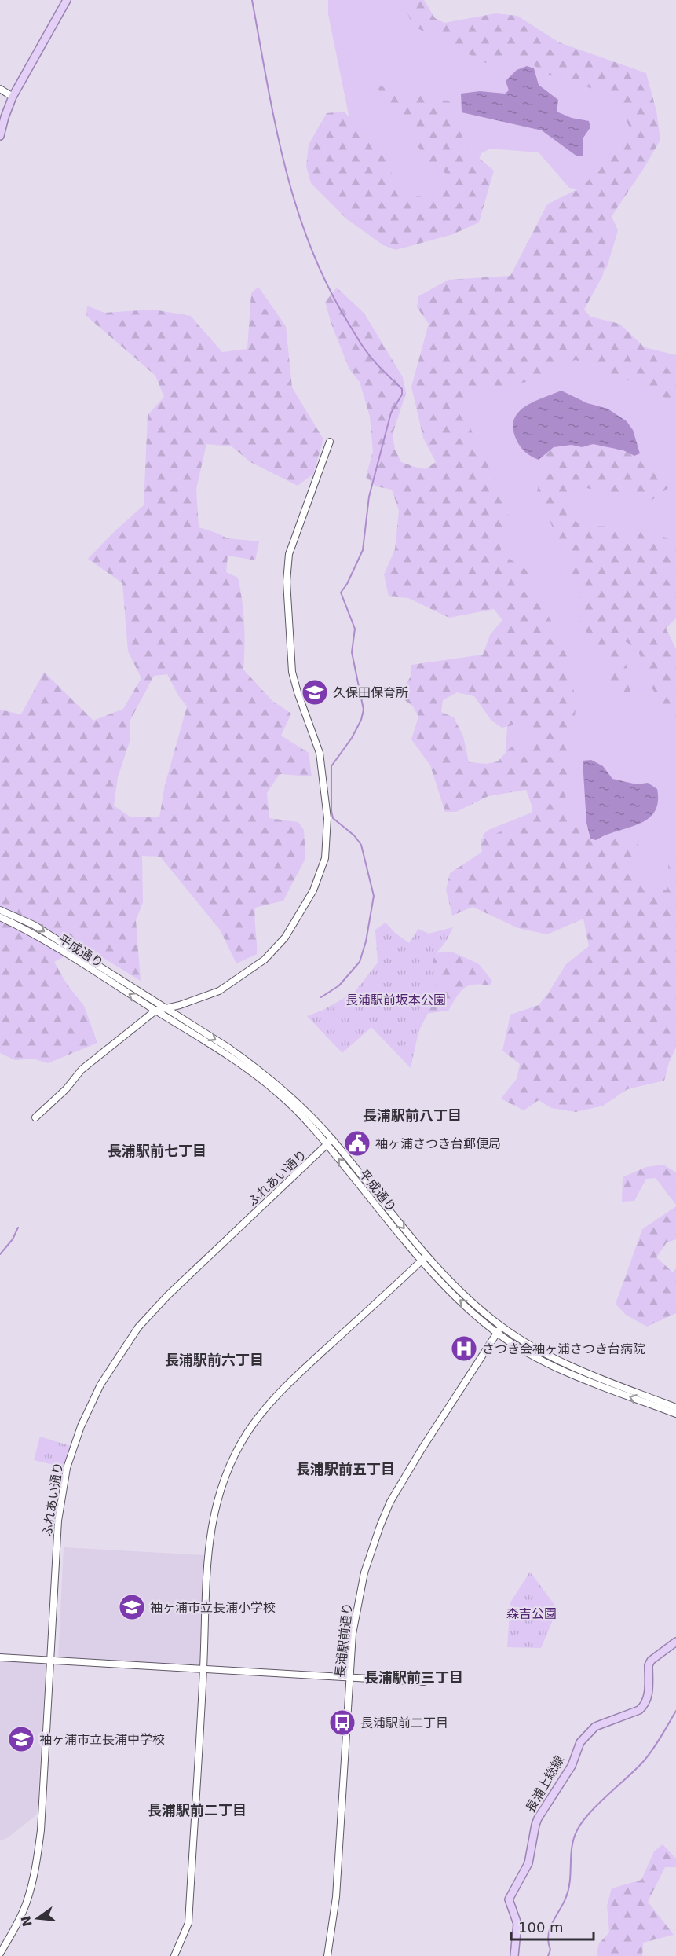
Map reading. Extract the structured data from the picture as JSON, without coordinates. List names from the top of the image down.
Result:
{
  "streets": {
    "main road": ["長浦上総線"],
    "street": ["平成通り", "ふれあい通り", "長浦駅前通り"]
  },
  "crossings": [
    ["平成通り", "ふれあい通り"],
    ["平成通り", "長浦駅前通り"]
  ],
  "districts": [
    "長浦駅前八丁目",
    "長浦駅前七丁目",
    "長浦駅前六丁目",
    "長浦駅前五丁目",
    "長浦駅前三丁目",
    "長浦駅前二丁目"
  ],
  "parks": ["長浦駅前坂本公園", "森吉公園"],
  "places": {
    "school or university": ["久保田保育所", "袖ヶ浦市立長浦小学校", "袖ヶ浦市立長浦中学校"],
    "public building": ["袖ヶ浦さつき台郵便局"],
    "hospital": ["さつき会袖ヶ浦さつき台病院"],
    "bus stop": ["長浦駅前二丁目"]
  },
  "scale_bar": "100 m",
  "north": "left"
}
